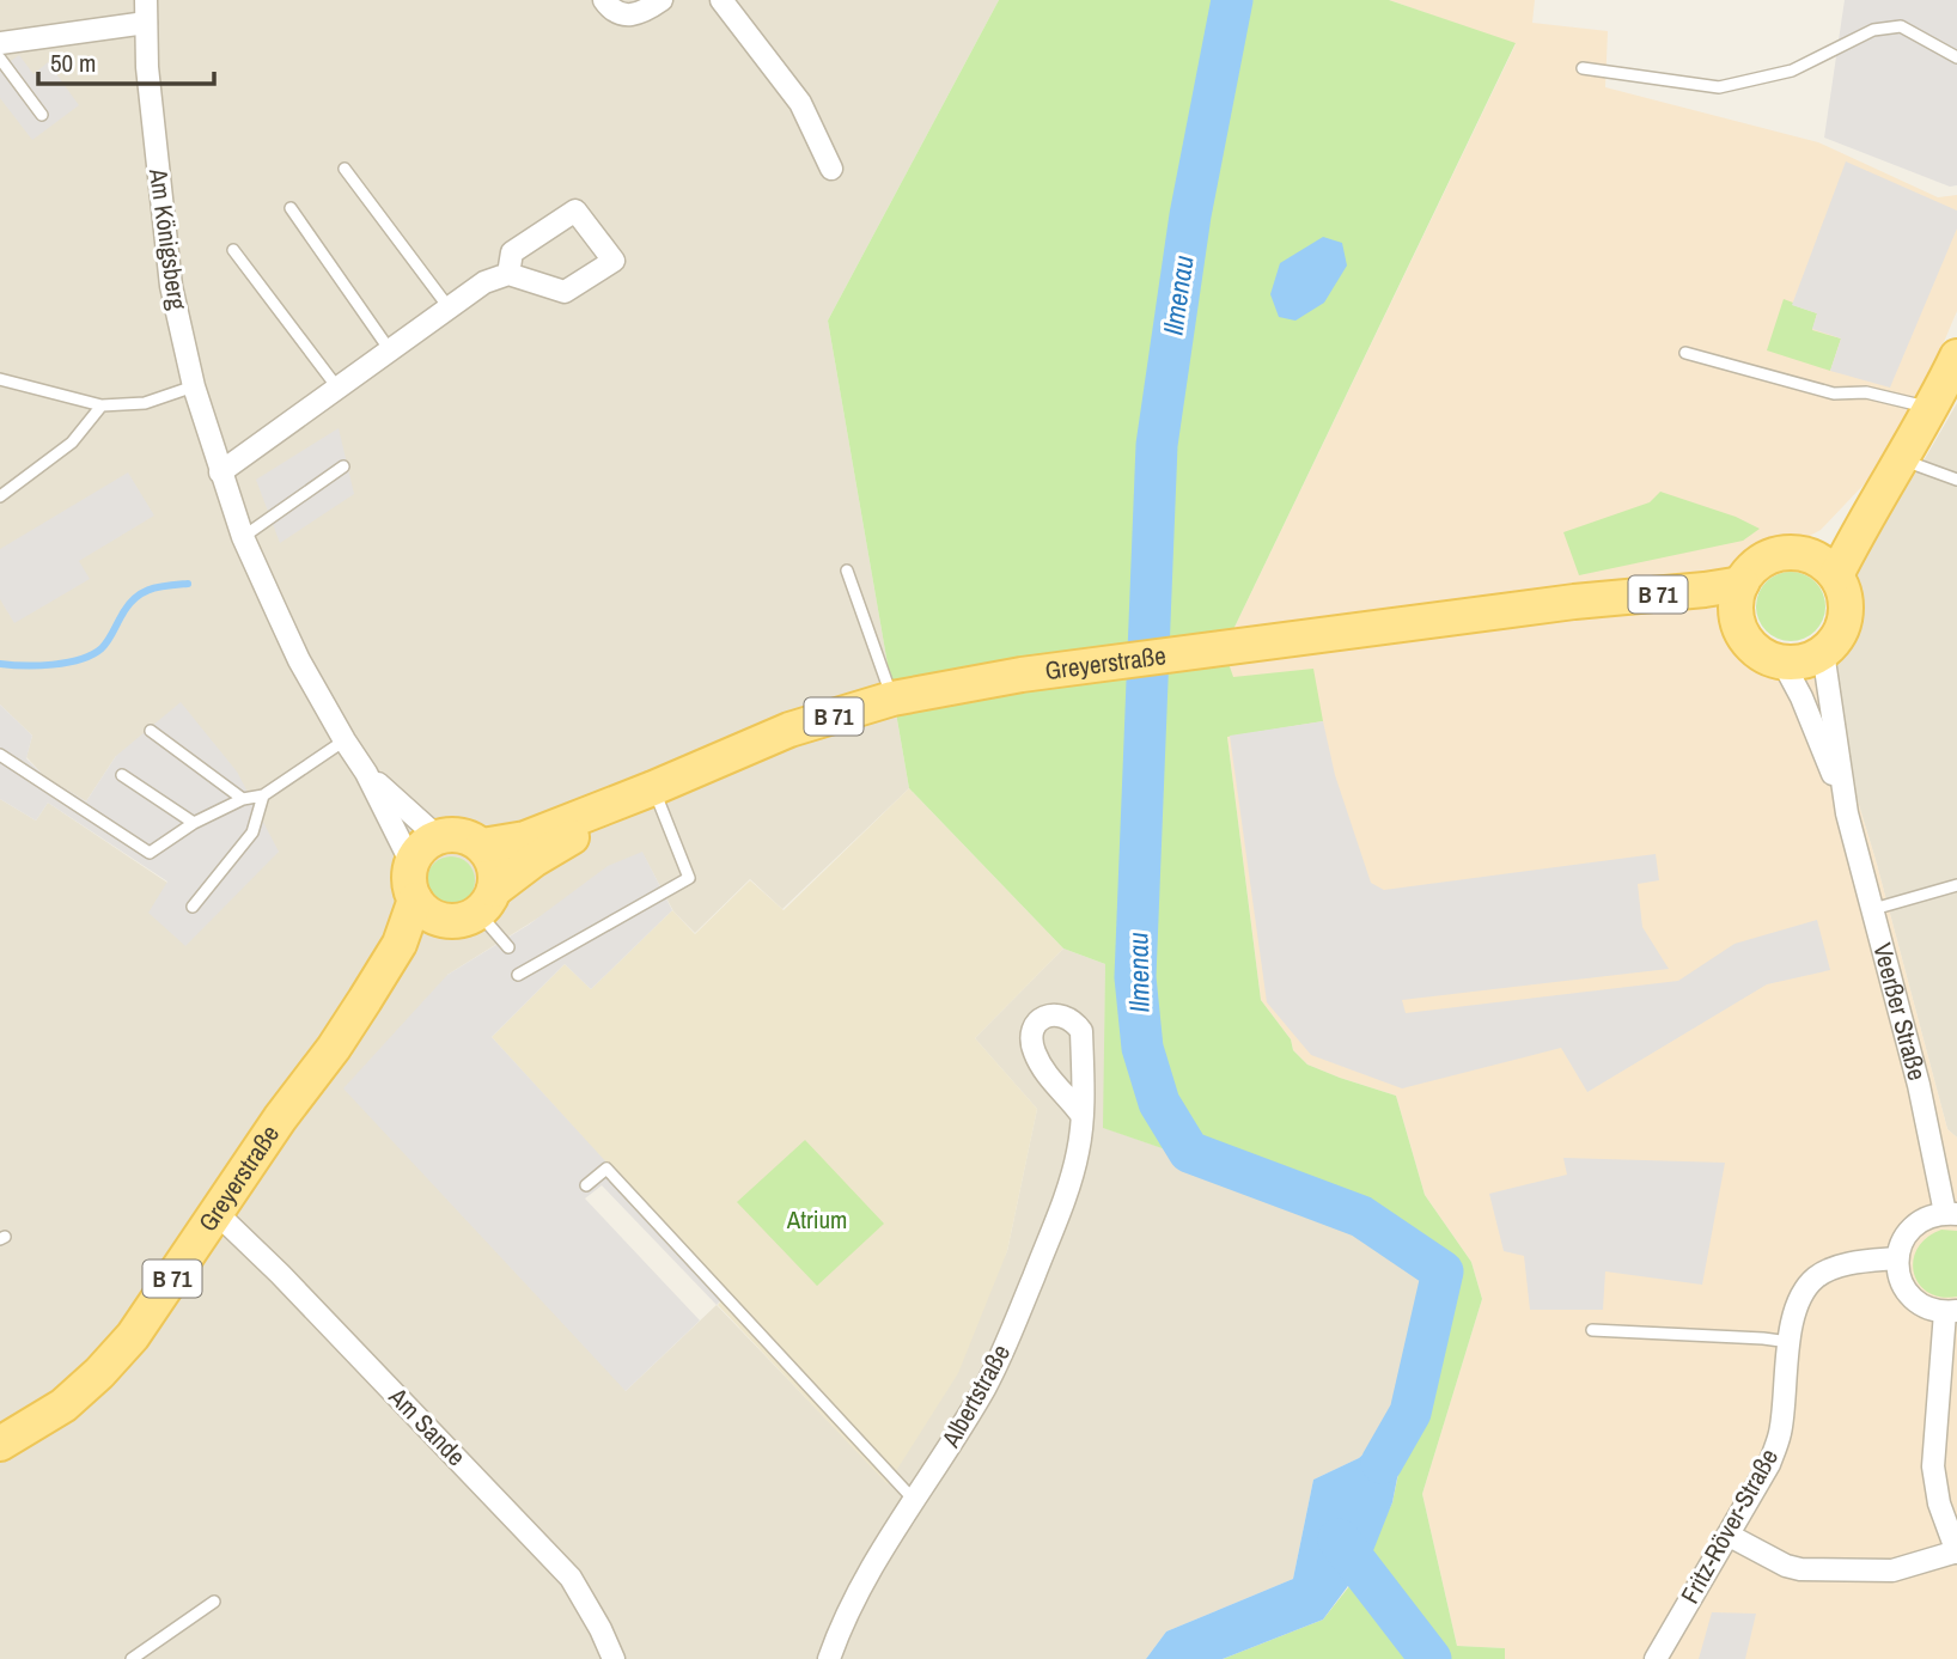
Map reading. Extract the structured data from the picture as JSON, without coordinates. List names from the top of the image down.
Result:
{
  "streets": {
    "main road": ["B 71", "Greyerstraße"],
    "street": [
      "Am Königsberg",
      "Veerßer Straße",
      "Albertstraße",
      "Am Sande",
      "Fritz-Röver-Straße"
    ]
  },
  "crossings": [
    ["Am Königsberg", "Greyerstraße"],
    ["Greyerstraße", "Veerßer Straße"],
    ["Greyerstraße", "Am Sande"]
  ],
  "water": ["Ilmenau"],
  "parks": ["Atrium"],
  "scale_bar": "50 m"
}
